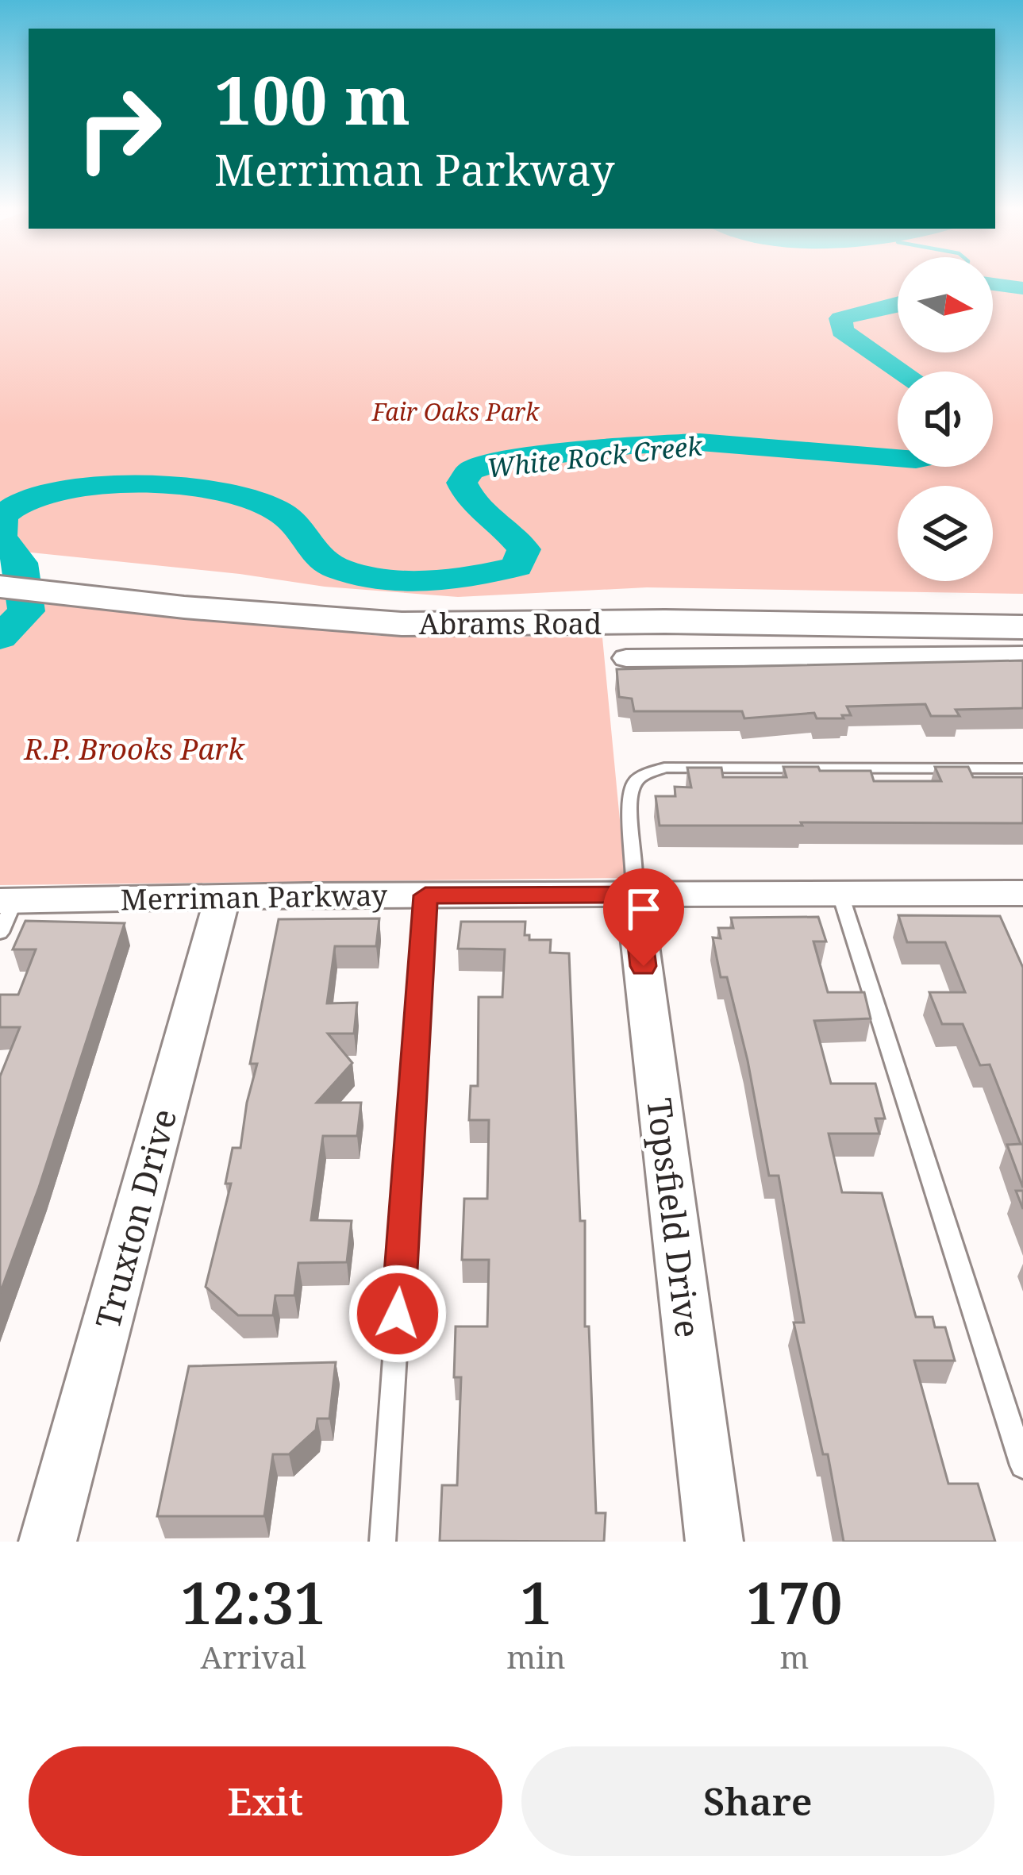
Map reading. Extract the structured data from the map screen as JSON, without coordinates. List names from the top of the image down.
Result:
{
  "streets": {
    "main road": ["Abrams Road"],
    "street": ["Merriman Parkway", "Topsfield Drive", "Truxton Drive"]
  },
  "crossings": [
    ["Merriman Parkway", "Topsfield Drive"],
    ["Merriman Parkway", "Truxton Drive"]
  ],
  "water": ["White Rock Creek"],
  "parks": ["Fair Oaks Park", "R.P. Brooks Park"],
  "north": "right",
  "page": {
    "turn": ["100 m", "Merriman Parkway"],
    "eta": [
      "12:31",
      "Arrival",
      "1",
      "min",
      "170",
      "m"
    ],
    "buttons": ["Exit", "Share"]
  }
}
